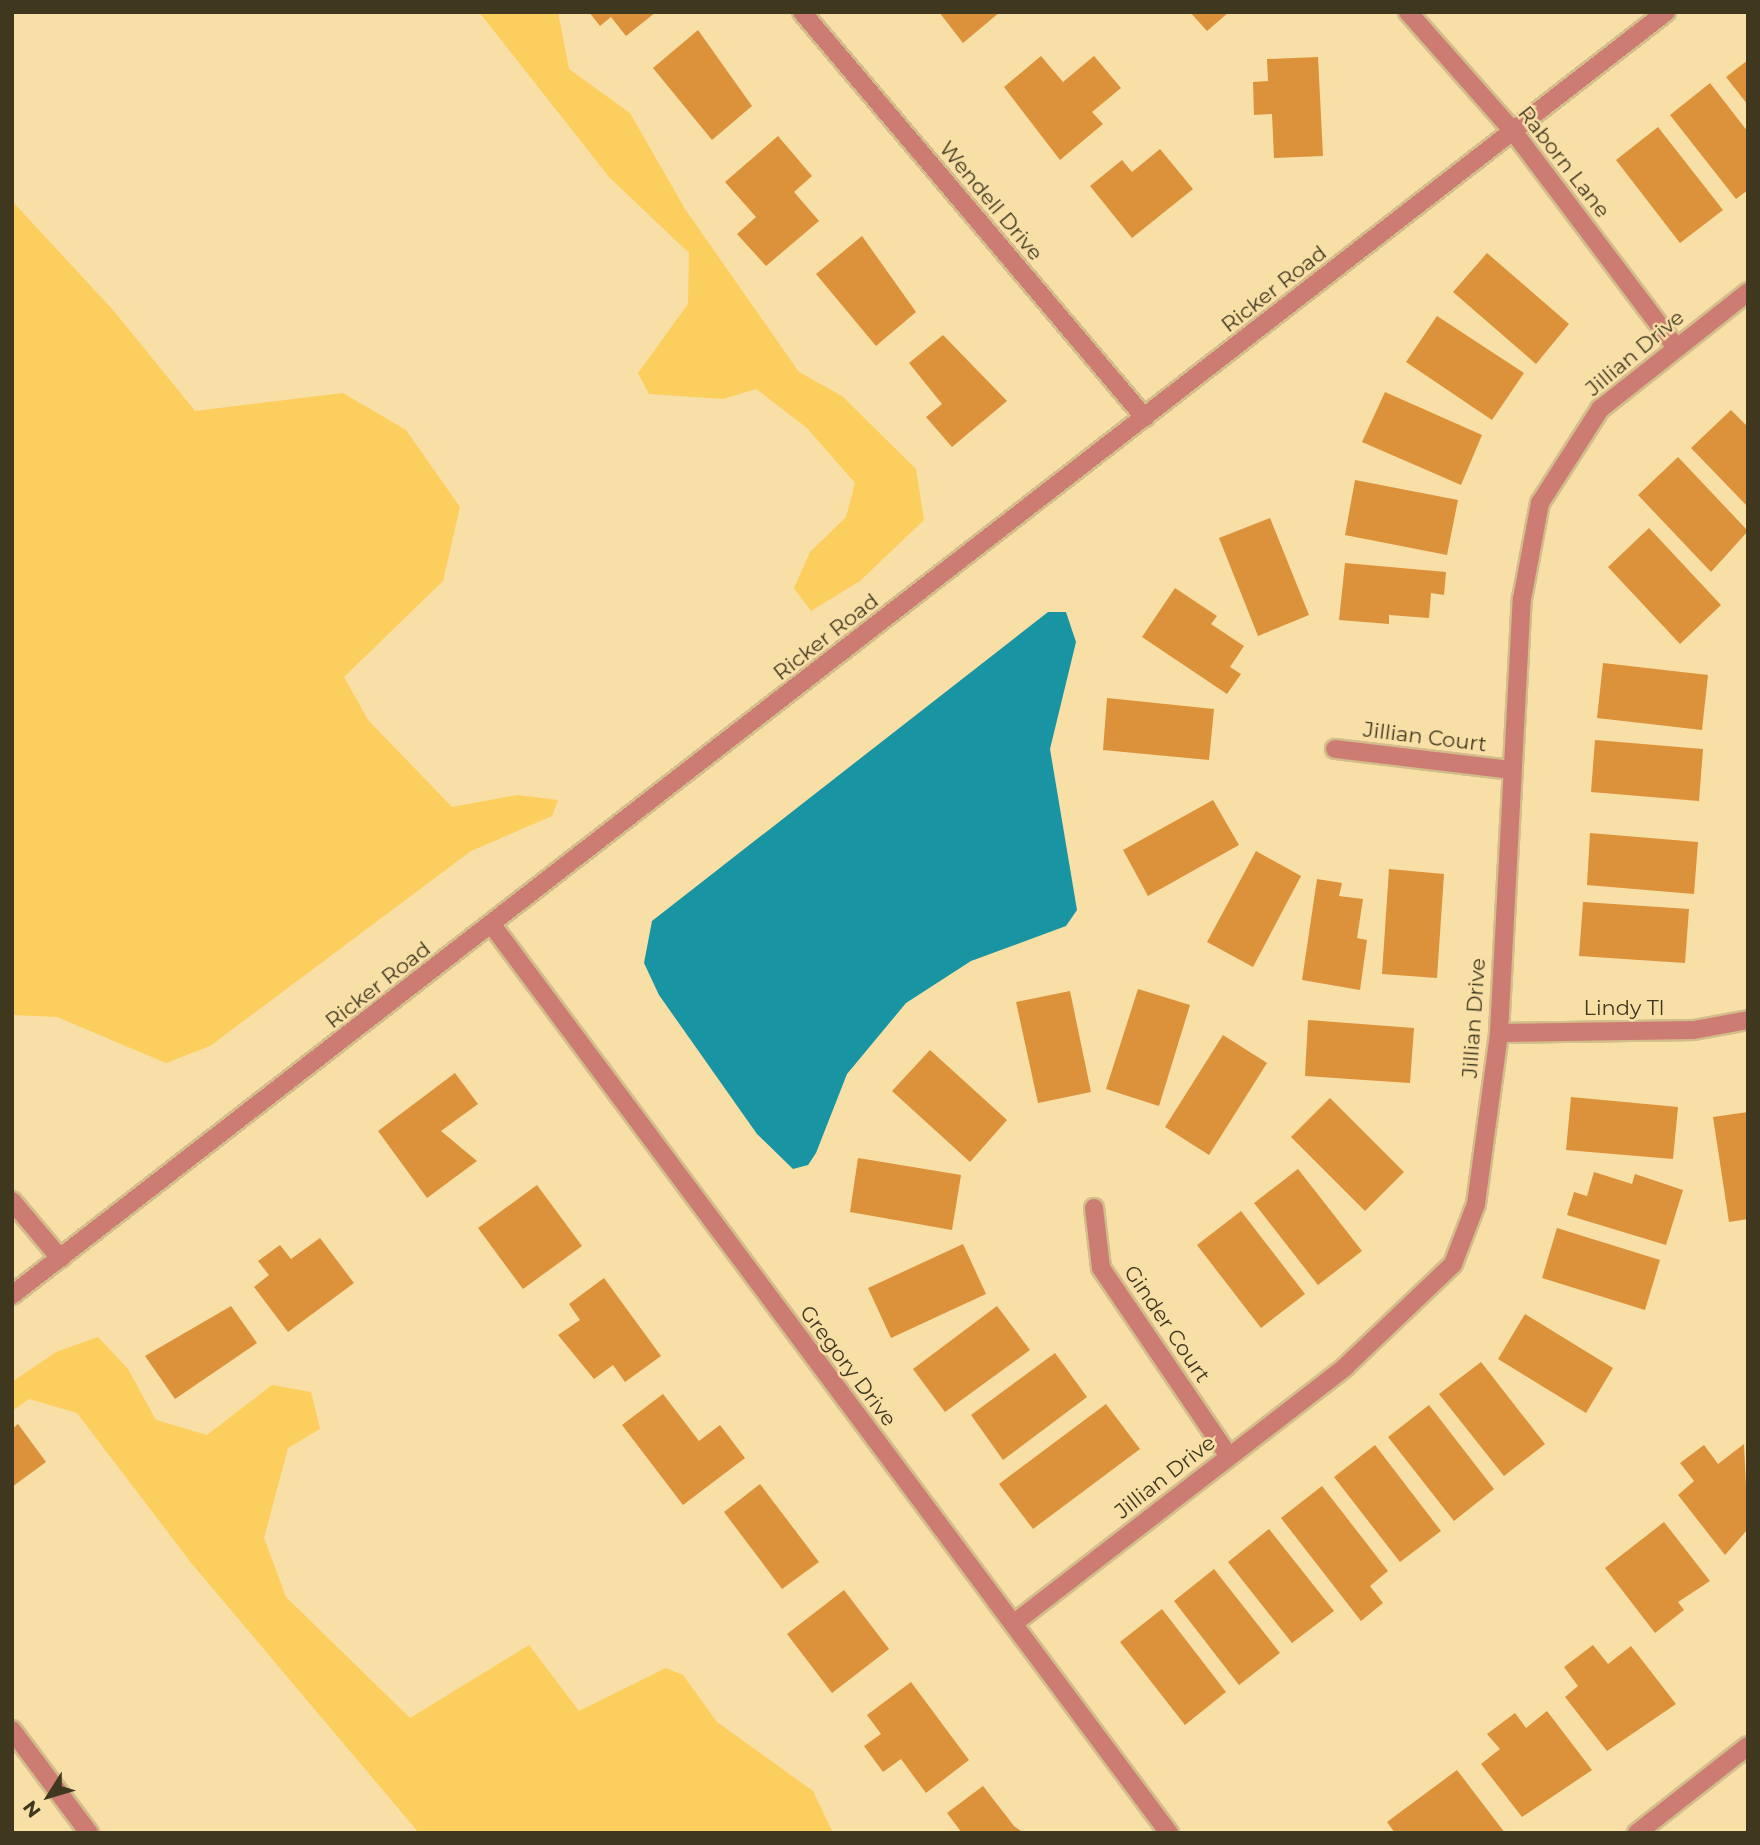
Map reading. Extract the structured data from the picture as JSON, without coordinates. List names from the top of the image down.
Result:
{
  "streets": {
    "street": [
      "Raborn Lane",
      "Wendell Drive",
      "Ricker Road",
      "Jillian Drive",
      "Jillian Court",
      "Lindy Tl",
      "Ginder Court",
      "Gregory Drive"
    ]
  },
  "crossings": [
    ["Raborn Lane", "Ricker Road"],
    ["Raborn Lane", "Jillian Drive"],
    ["Wendell Drive", "Ricker Road"],
    ["Ricker Road", "Gregory Drive"],
    ["Jillian Drive", "Jillian Court"],
    ["Jillian Drive", "Lindy Tl"],
    ["Jillian Drive", "Ginder Court"],
    ["Jillian Drive", "Gregory Drive"]
  ],
  "north": "bottom left"
}
